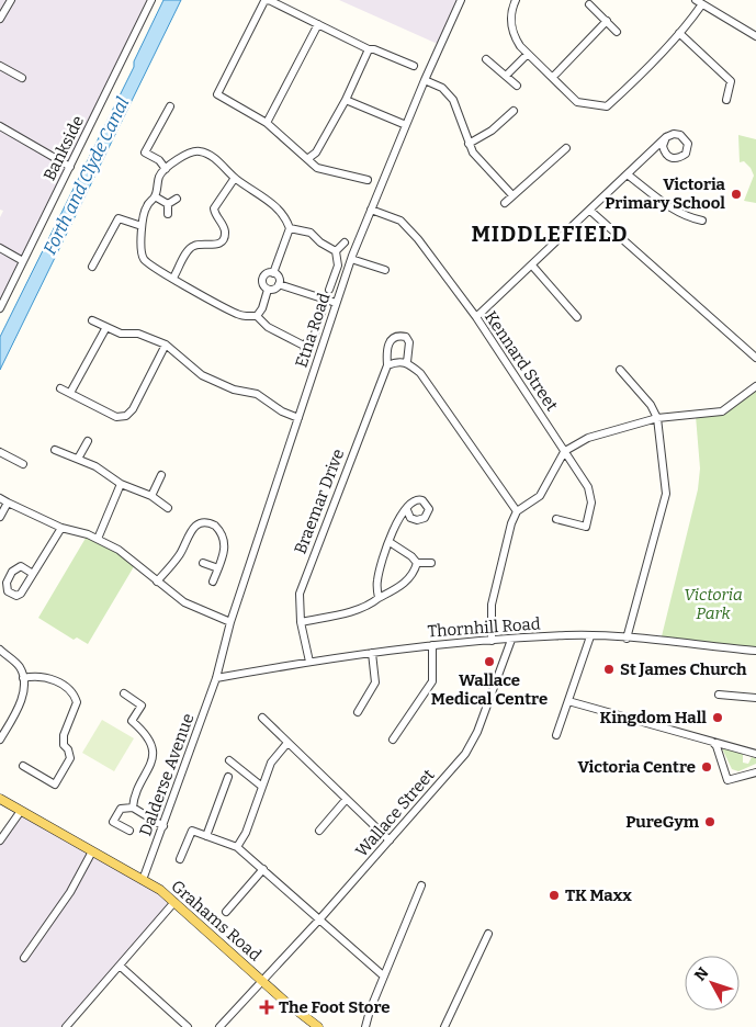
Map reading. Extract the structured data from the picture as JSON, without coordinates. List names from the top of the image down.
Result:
{
  "streets": {
    "main road": ["Grahams Road"],
    "street": [
      "Bankside",
      "Etna Road",
      "Kennard Street",
      "Braemar Drive",
      "Thornhill Road",
      "Dalderse Avenue",
      "Wallace Street"
    ]
  },
  "crossings": [
    ["Etna Road", "Kennard Street"],
    ["Etna Road", "Thornhill Road"],
    ["Etna Road", "Dalderse Avenue"],
    ["Braemar Drive", "Thornhill Road"],
    ["Thornhill Road", "Dalderse Avenue"],
    ["Thornhill Road", "Wallace Street"],
    ["Dalderse Avenue", "Grahams Road"],
    ["Wallace Street", "Grahams Road"]
  ],
  "districts": ["MIDDLEFIELD"],
  "water": ["Forth and Clyde Canal"],
  "parks": ["Victoria Park"],
  "places": {
    "other": [
      "Victoria Primary School",
      "Wallace Medical Centre",
      "St James Church",
      "Kingdom Hall",
      "Victoria Centre",
      "PureGym",
      "TK Maxx"
    ],
    "health": ["The Foot Store"]
  },
  "north": "top left"
}
